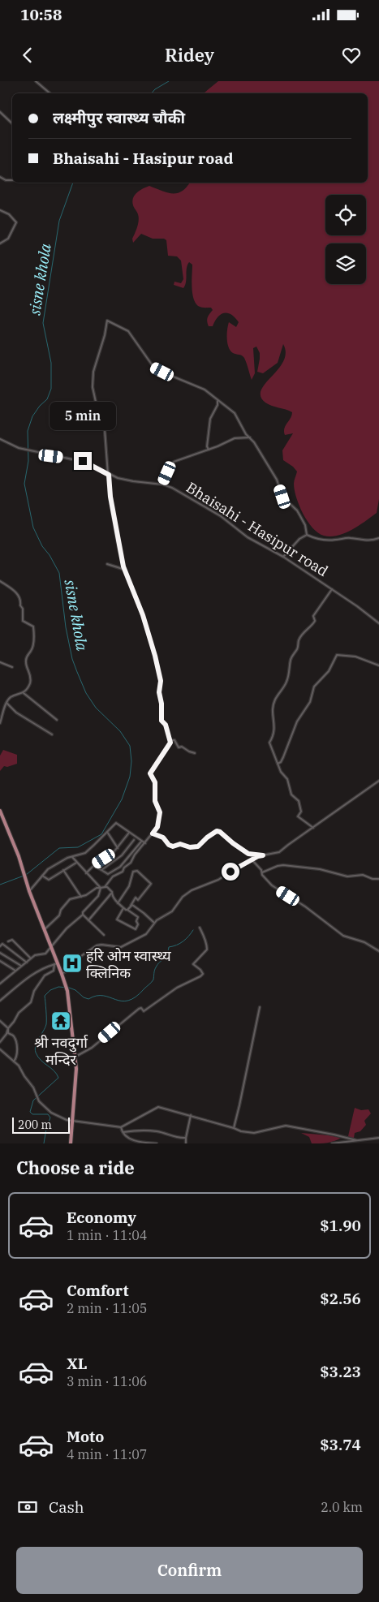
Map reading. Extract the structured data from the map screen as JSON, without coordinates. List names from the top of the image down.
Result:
{
  "streets": {
    "street": ["Bhaisahi - Hasipur road"]
  },
  "water": ["sisne khola"],
  "places": {
    "hospital": ["हरि ओम स्वास्थ्य क्लिनिक"],
    "temple": ["श्री नवदुर्गा मन्दिर"]
  },
  "scale_bar": "200 m",
  "page": {
    "status": "10:58",
    "header": "Ridey",
    "banner": ["लक्ष्मीपुर स्वास्थ्य चौकी", "Bhaisahi - Hasipur road"],
    "bubble": "5 min",
    "scale": "200 m",
    "heading": "Choose a ride",
    "list": [
      {
        "name": "Economy",
        "note": "1 min · 11:04",
        "value": "$1.90"
      },
      {
        "name": "Comfort",
        "note": "2 min · 11:05",
        "value": "$2.56"
      },
      {
        "name": "XL",
        "note": "3 min · 11:06",
        "value": "$3.23"
      },
      {
        "name": "Moto",
        "note": "4 min · 11:07",
        "value": "$3.74"
      }
    ],
    "pay": ["Cash", "2.0 km"],
    "buttons": "Confirm"
  }
}
